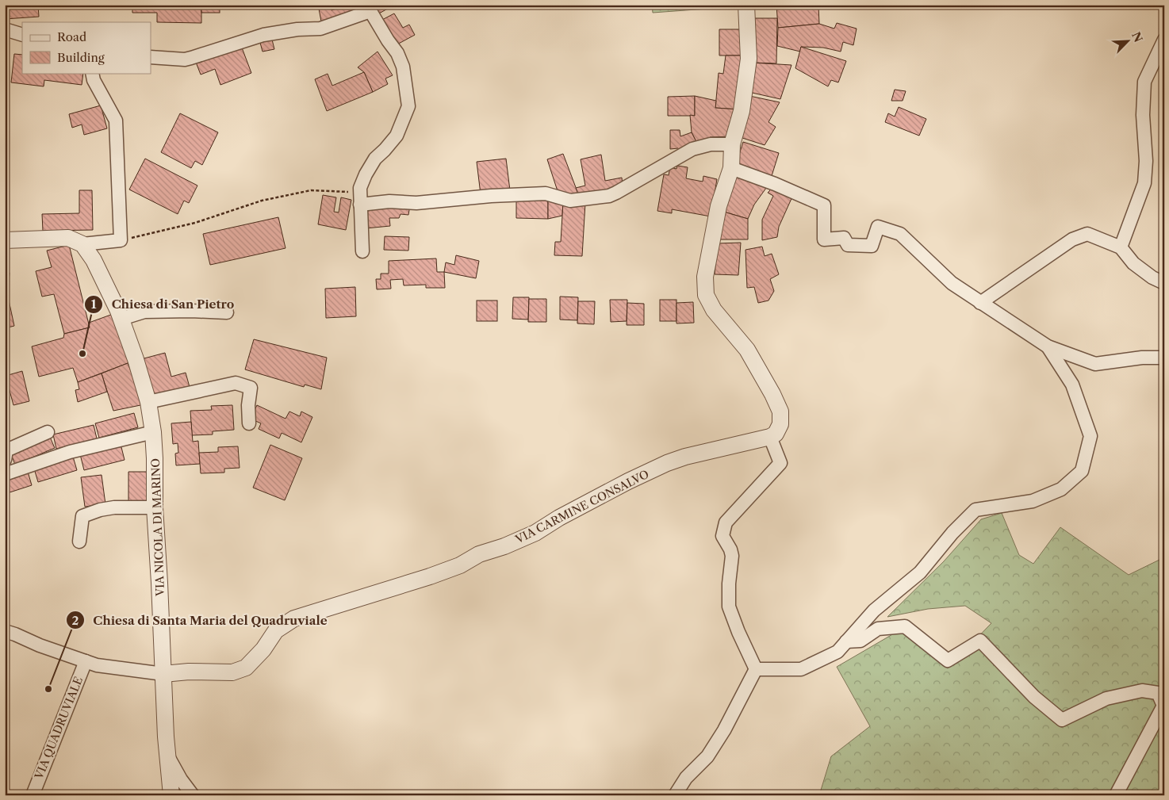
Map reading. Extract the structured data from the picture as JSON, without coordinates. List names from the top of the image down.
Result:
{
  "streets": {
    "street": ["VIA CARMINE CONSALVO", "VIA NICOLA DI MARINO", "VIA QUADRUVIALE"]
  },
  "crossings": [
    ["VIA CARMINE CONSALVO", "VIA NICOLA DI MARINO"]
  ],
  "places": ["Chiesa di San Pietro", "Chiesa di Santa Maria del Quadruviale"],
  "legend": ["Road", "Building"],
  "north": "top right"
}
